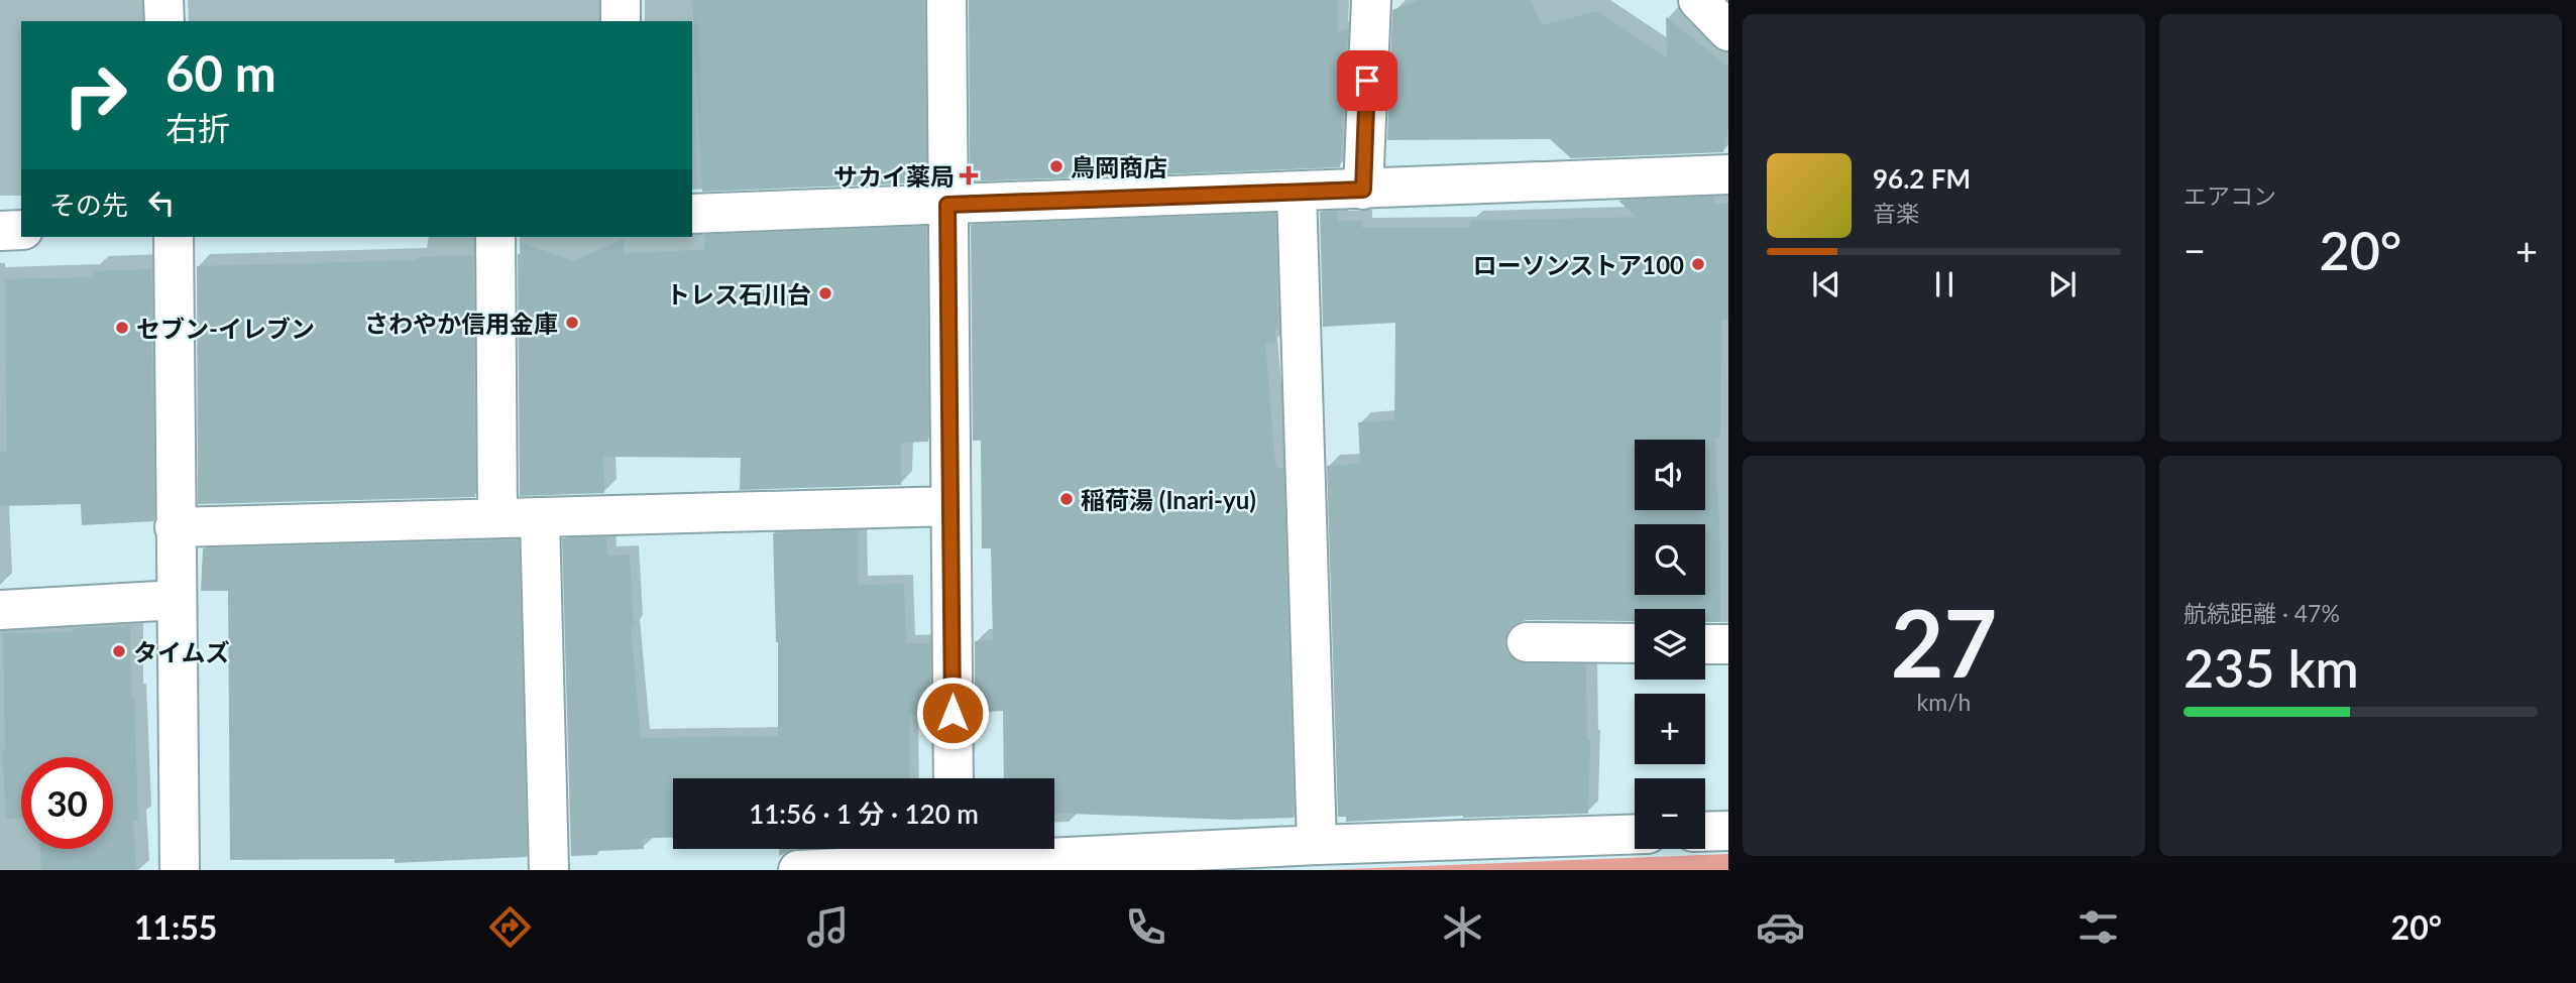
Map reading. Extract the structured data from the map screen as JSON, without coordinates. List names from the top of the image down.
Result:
{
  "places": {
    "other": [
      "鳥岡商店",
      "ローソンストア100",
      "トレス石川台",
      "さわやか信用金庫",
      "セブン-イレブン",
      "稲荷湯 (Inari-yu)",
      "タイムズ"
    ],
    "health": ["サカイ薬局"]
  },
  "page": {
    "tile": [
      "エアコン",
      ["27", "km/h"],
      ["航続距離 · 47%", "235 km"]
    ],
    "turn": ["60 m", "右折"],
    "song": ["96.2 FM", "音楽"],
    "then": "その先",
    "heat": ["−", "20°", "+"],
    "map_buttons": ["+", "−"],
    "limit": "30",
    "trip": "11:56 · 1 分 · 120 m",
    "tabs": ["11:55", "20°"]
  }
}
